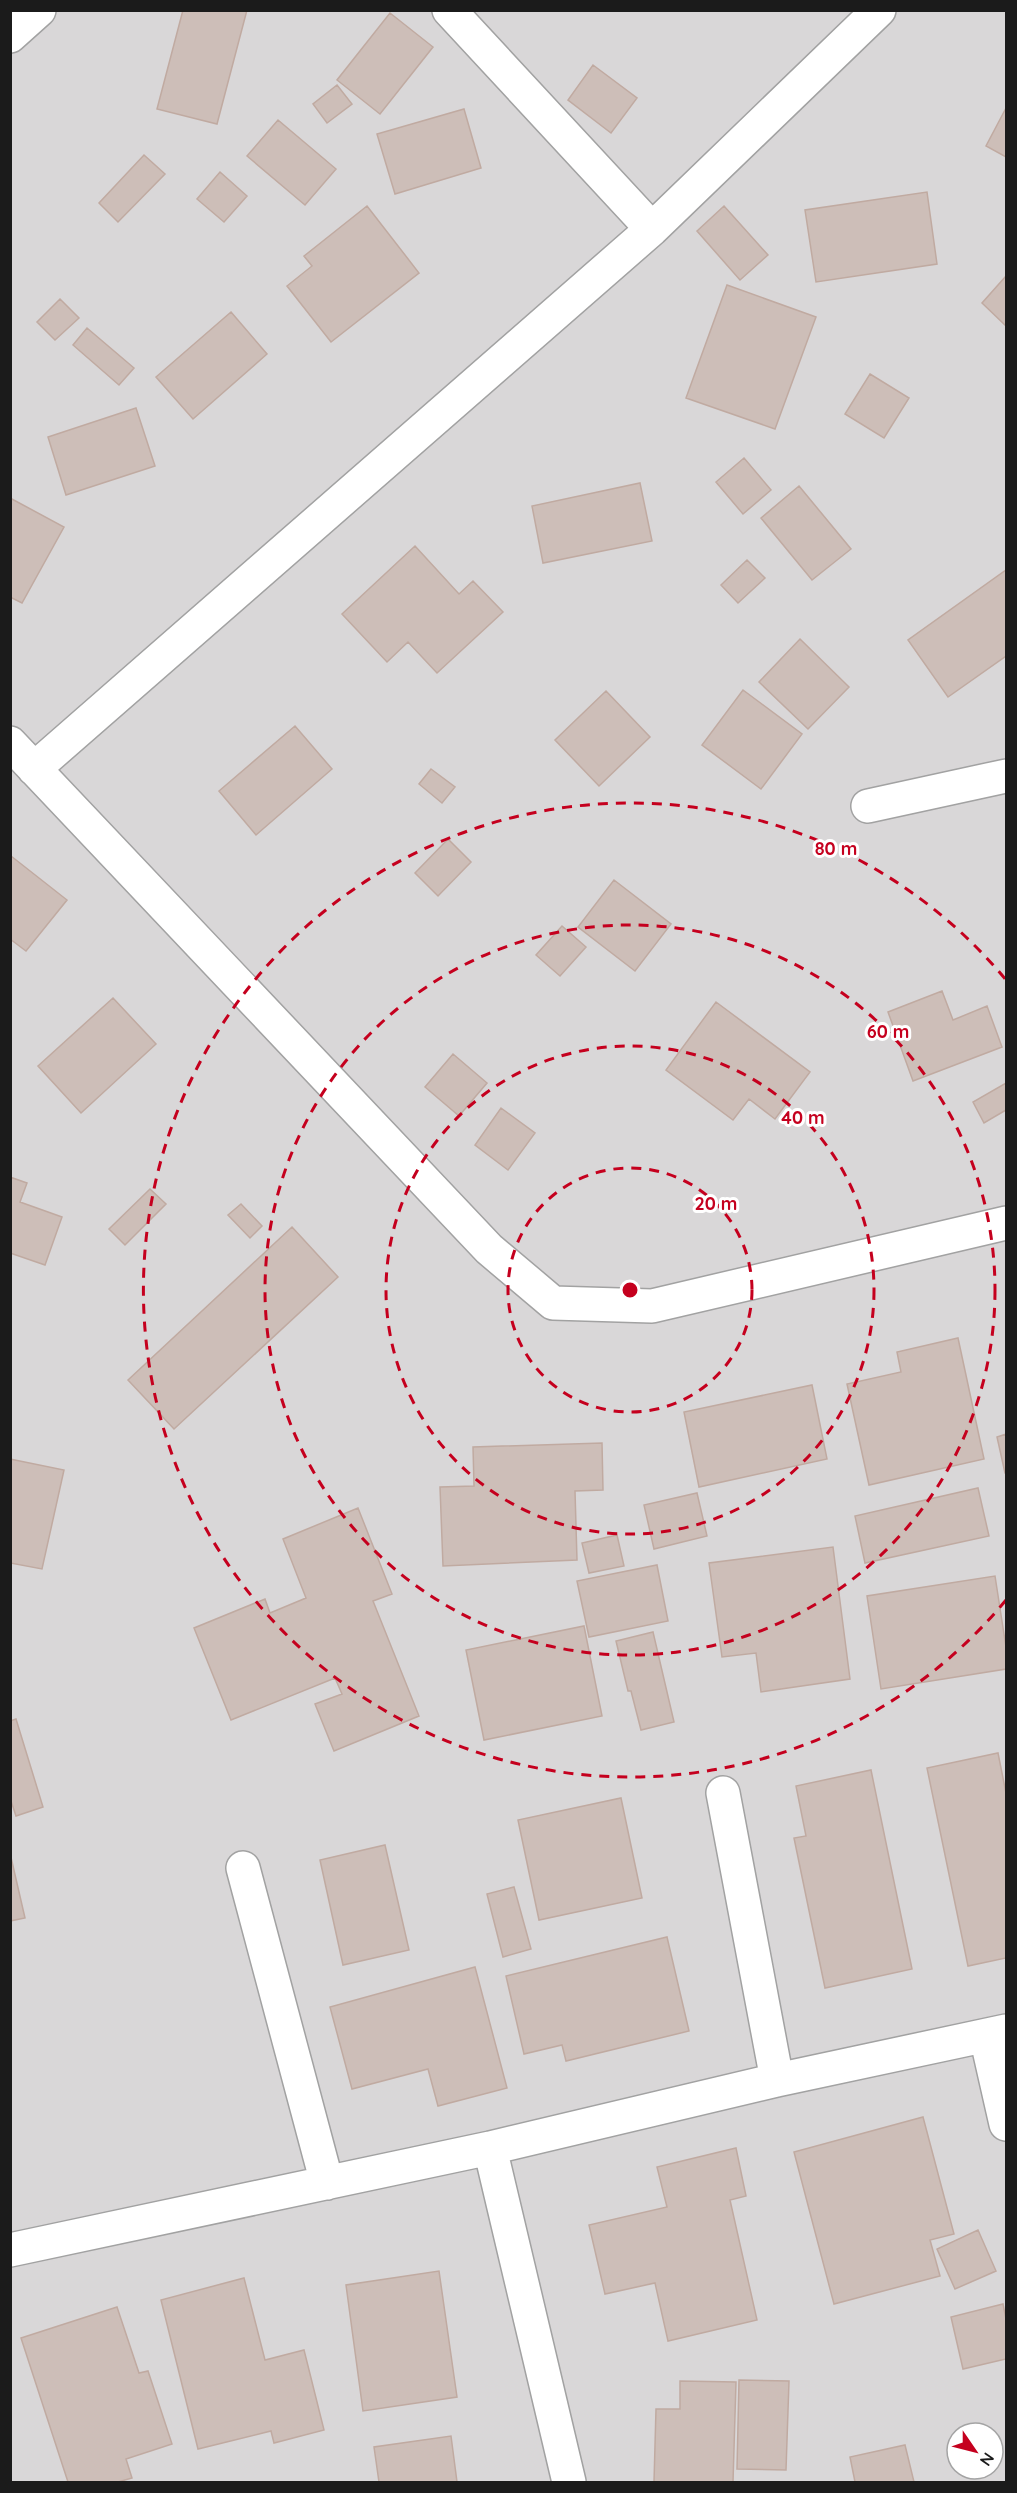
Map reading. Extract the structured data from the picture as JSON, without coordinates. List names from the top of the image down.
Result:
{
  "north": "bottom right",
  "rings": [
    "80 m",
    "60 m",
    "40 m",
    "20 m"
  ]
}
